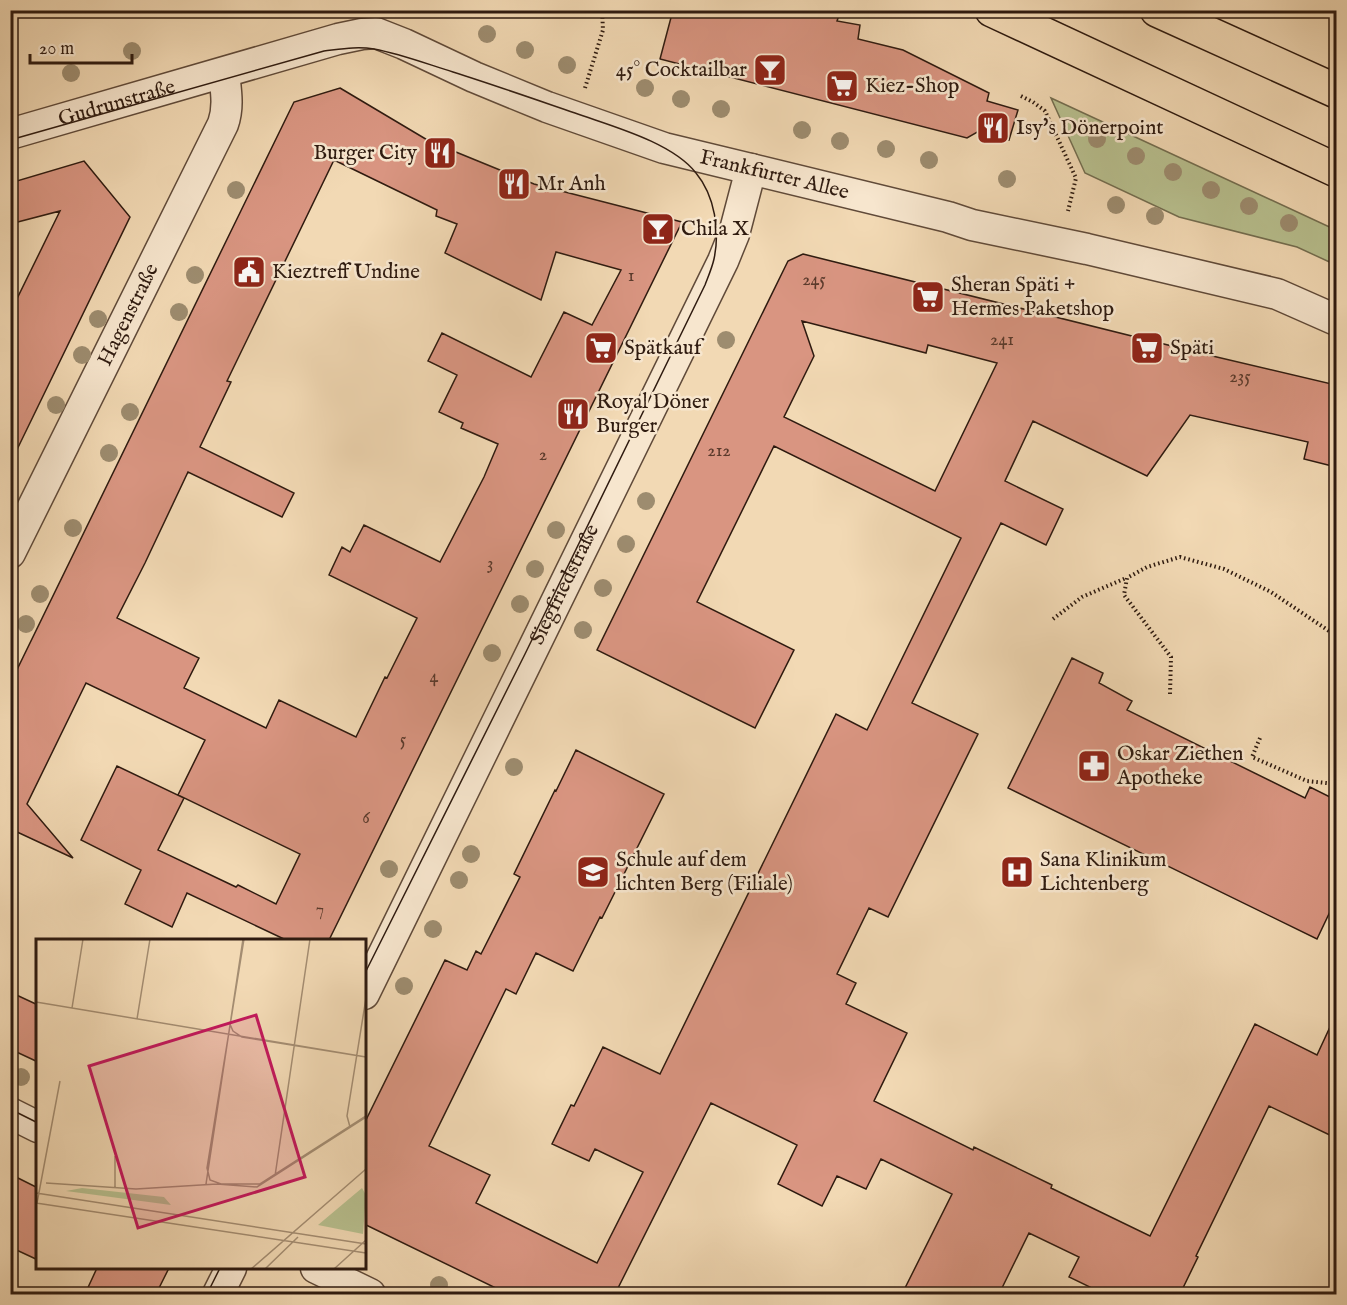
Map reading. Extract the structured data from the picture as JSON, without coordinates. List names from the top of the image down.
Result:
{
  "streets": {
    "street": [
      "Gudrunstraße",
      "Frankfurter Allee",
      "Hagenstraße",
      "Siegfriedstraße"
    ]
  },
  "crossings": [
    ["Gudrunstraße", "Frankfurter Allee"],
    ["Gudrunstraße", "Hagenstraße"],
    ["Frankfurter Allee", "Hagenstraße"],
    ["Frankfurter Allee", "Siegfriedstraße"]
  ],
  "places": {
    "bar": ["45° Cocktailbar", "Chila X"],
    "supermarket": [
      "Kiez-Shop",
      "Sheran Späti + Hermes Paketshop",
      "Spätkauf",
      "Späti"
    ],
    "restaurant": [
      "Isy's Dönerpoint",
      "Burger City",
      "Mr Anh",
      "Royal Döner Burger"
    ],
    "public building": ["Kieztreff Undine"],
    "pharmacy": ["Oskar Ziethen Apotheke"],
    "school or university": ["Schule auf dem lichten Berg (Filiale)"],
    "hospital": ["Sana Klinikum Lichtenberg"]
  },
  "house_numbers": [
    "1",
    "245",
    "241",
    "235",
    "212",
    "2",
    "3",
    "4",
    "5",
    "6",
    "7"
  ],
  "scale_bar": "20 m"
}
